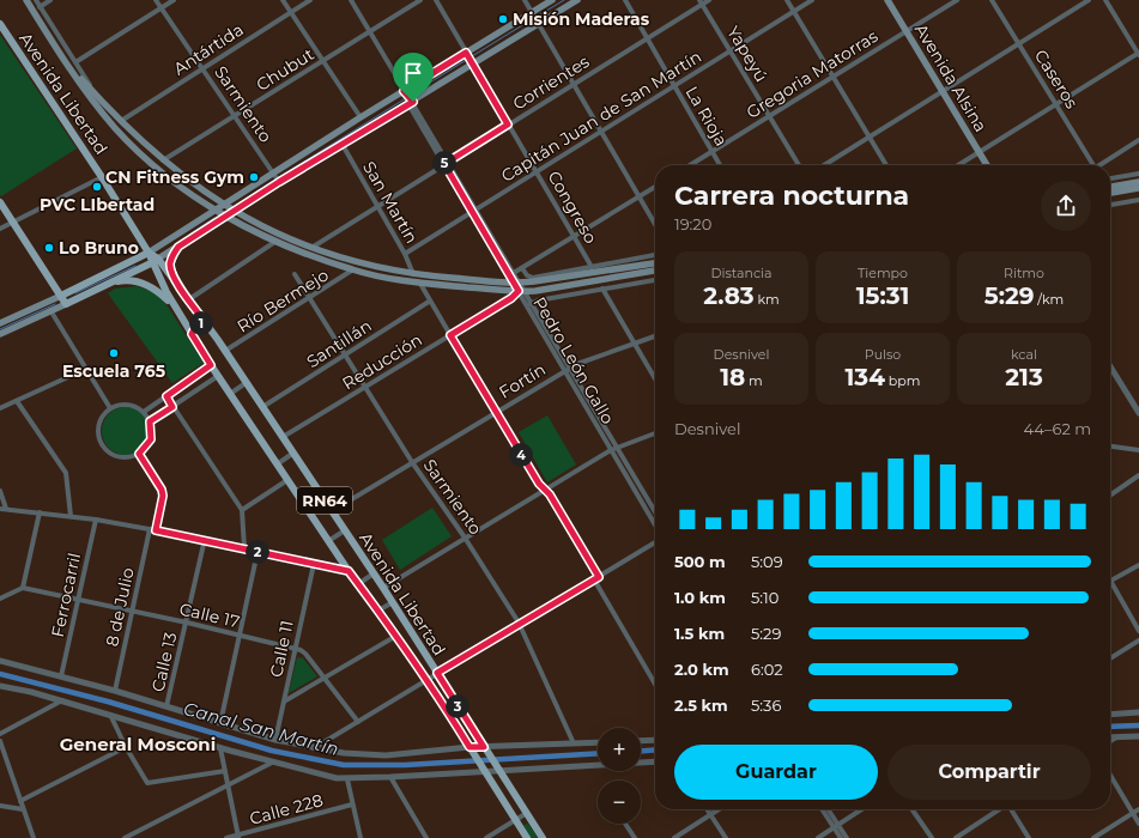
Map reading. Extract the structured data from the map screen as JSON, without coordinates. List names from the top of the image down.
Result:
{
  "streets": {
    "main road": ["Avenida Alsina", "Avenida Libertad", "RN64"],
    "street": [
      "Antártida",
      "Yapeyú",
      "Chubut",
      "Gregoria Matorras",
      "Caseros",
      "Corrientes",
      "Sarmiento",
      "Capitán Juan de San Martín",
      "La Rioja",
      "San Martín",
      "Congreso",
      "Río Bermejo",
      "Santillán",
      "Pedro León Gallo",
      "Reducción",
      "Fortín",
      "Ferrocarril",
      "8 de Julio",
      "Calle 17",
      "Calle 11",
      "Calle 13",
      "Calle 228"
    ]
  },
  "crossings": [
    ["Antártida", "Sarmiento"],
    ["Yapeyú", "Gregoria Matorras"],
    ["Yapeyú", "Corrientes"],
    ["Yapeyú", "Capitán Juan de San Martín"],
    ["Chubut", "Sarmiento"],
    ["Chubut", "Pedro León Gallo"],
    ["Gregoria Matorras", "Avenida Alsina"],
    ["Gregoria Matorras", "La Rioja"],
    ["Corrientes", "La Rioja"],
    ["Corrientes", "San Martín"],
    ["Corrientes", "Congreso"],
    ["Corrientes", "Pedro León Gallo"],
    ["Avenida Libertad", "Río Bermejo"],
    ["Avenida Libertad", "Santillán"],
    ["Avenida Libertad", "Reducción"],
    ["Avenida Libertad", "Fortín"],
    ["Sarmiento", "Río Bermejo"],
    ["Sarmiento", "Santillán"],
    ["Sarmiento", "Reducción"],
    ["Sarmiento", "Fortín"],
    ["Capitán Juan de San Martín", "La Rioja"],
    ["Capitán Juan de San Martín", "San Martín"],
    ["Capitán Juan de San Martín", "Congreso"],
    ["Capitán Juan de San Martín", "Pedro León Gallo"],
    ["Pedro León Gallo", "Reducción"],
    ["Pedro León Gallo", "Fortín"],
    ["Ferrocarril", "Calle 17"],
    ["8 de Julio", "Calle 17"],
    ["Calle 17", "Calle 11"],
    ["Calle 17", "Calle 13"]
  ],
  "districts": ["General Mosconi"],
  "water": ["Canal San Martín"],
  "places": [
    "Misión Maderas",
    "CN Fitness Gym",
    "PVC LIbertad",
    "Lo Bruno",
    "Escuela 765"
  ],
  "page": {
    "pins": [
      "5",
      "1",
      "4",
      "2",
      "3"
    ],
    "heading": ["Carrera nocturna", "19:20"],
    "stats": [
      ["Distancia", "2.83 km"],
      ["Tiempo", "15:31"],
      ["Ritmo", "5:29 /km"],
      ["Desnivel", "18 m"],
      ["Pulso", "134 bpm"],
      ["kcal", "213"]
    ],
    "chart": ["Desnivel", "44–62 m"],
    "list": [
      {
        "name": "500 m",
        "note": "5:09"
      },
      {
        "name": "1.0 km",
        "note": "5:10"
      },
      {
        "name": "1.5 km",
        "note": "5:29"
      },
      {
        "name": "2.0 km",
        "note": "6:02"
      },
      {
        "name": "2.5 km",
        "note": "5:36"
      }
    ],
    "map_buttons": ["+", "−"],
    "buttons": ["Guardar", "Compartir"]
  }
}
